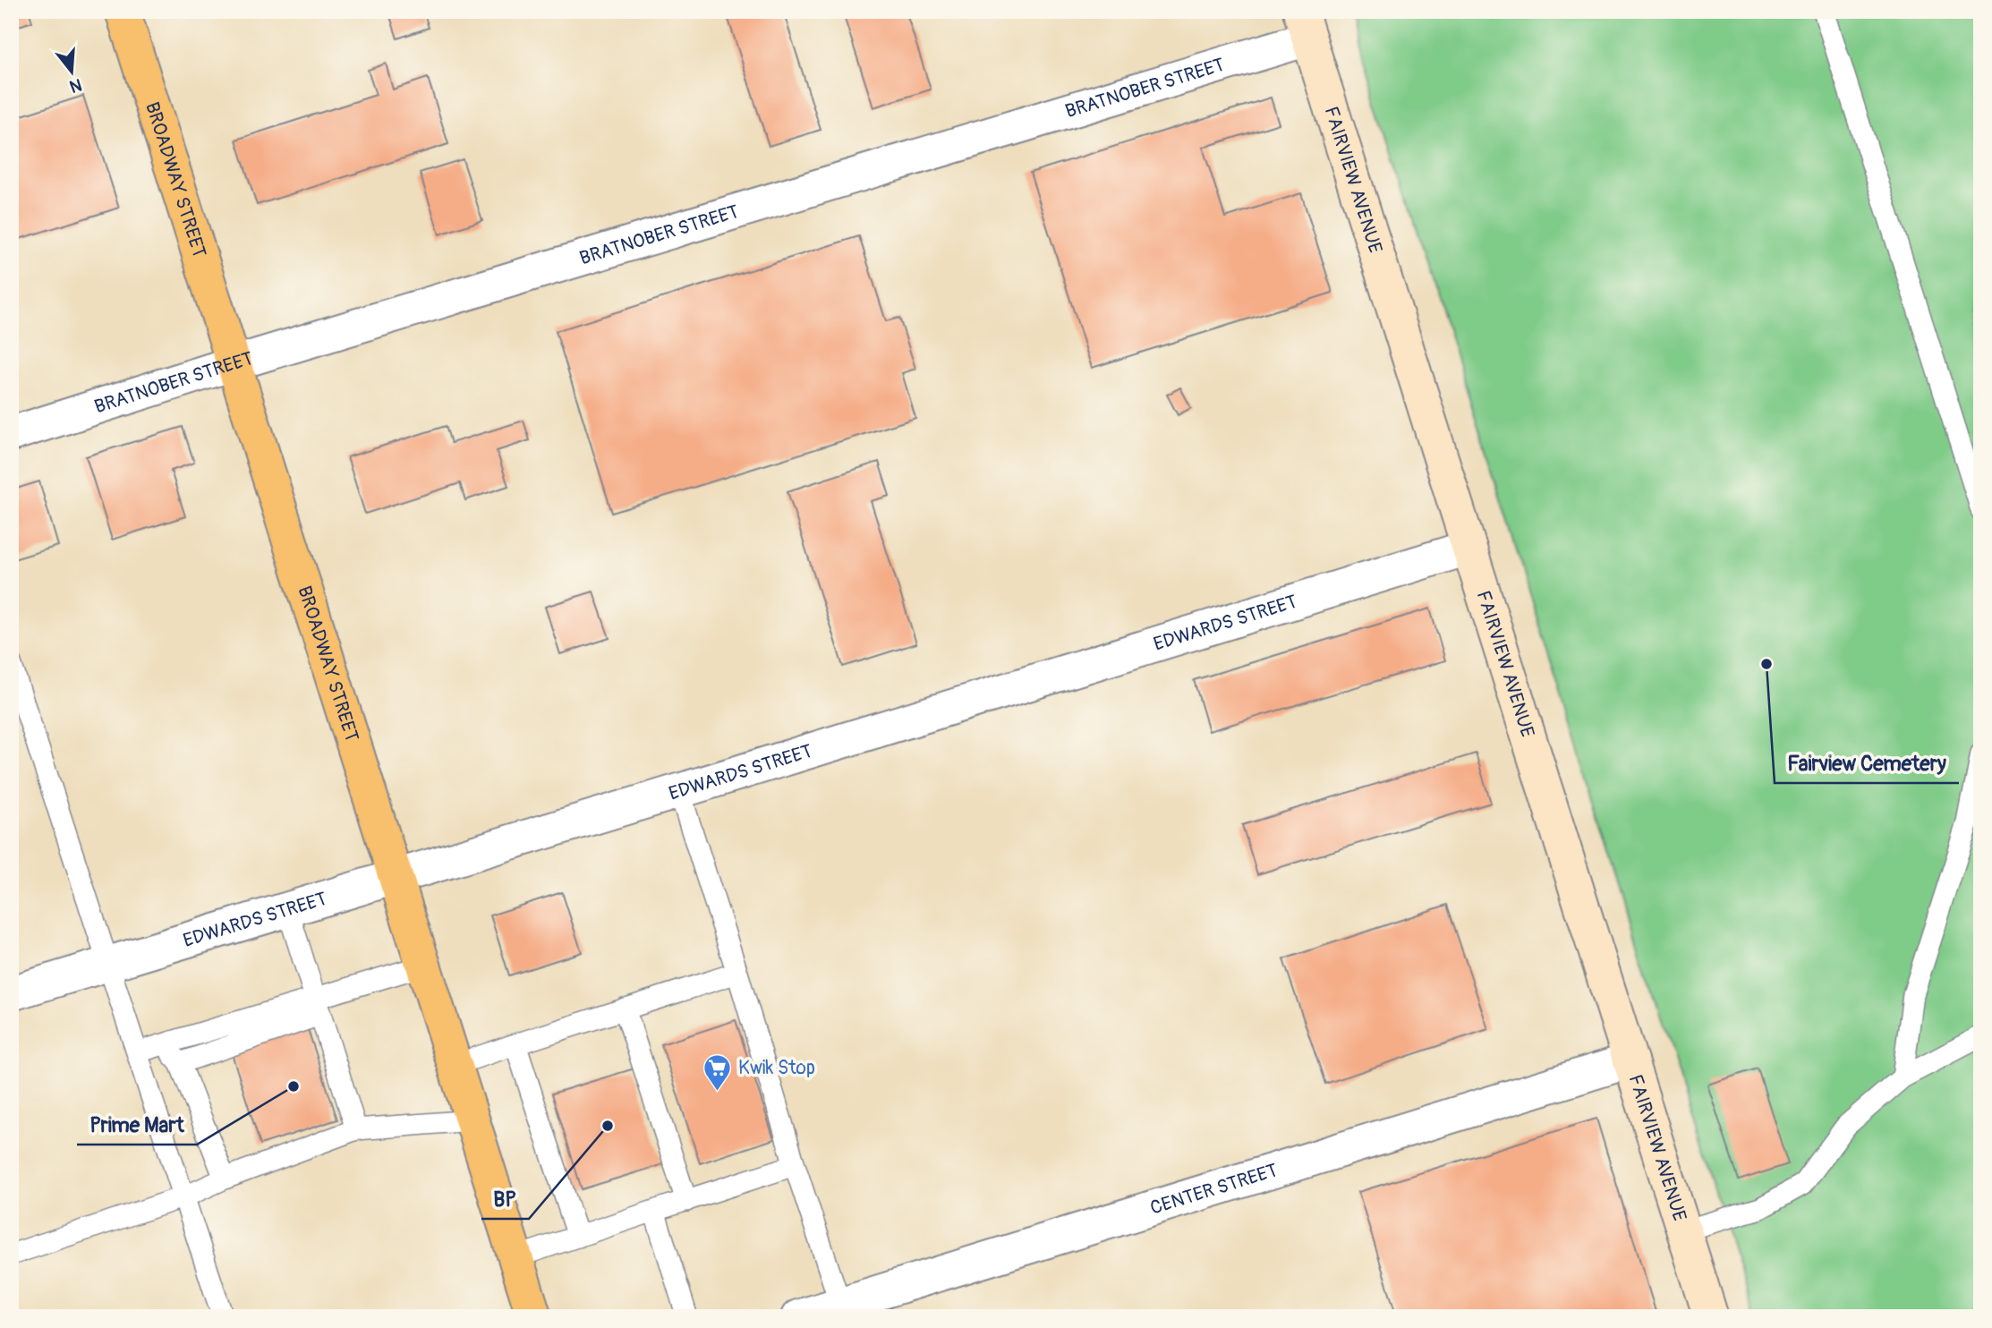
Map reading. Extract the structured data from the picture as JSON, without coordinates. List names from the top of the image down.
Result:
{
  "streets": {
    "main road": ["BROADWAY STREET"],
    "street": [
      "BRATNOBER STREET",
      "FAIRVIEW AVENUE",
      "EDWARDS STREET",
      "CENTER STREET"
    ]
  },
  "crossings": [
    ["BRATNOBER STREET", "BROADWAY STREET"],
    ["BRATNOBER STREET", "FAIRVIEW AVENUE"],
    ["BROADWAY STREET", "EDWARDS STREET"],
    ["FAIRVIEW AVENUE", "EDWARDS STREET"],
    ["FAIRVIEW AVENUE", "CENTER STREET"]
  ],
  "places": {
    "other": ["Fairview Cemetery", "Prime Mart", "BP"],
    "supermarket": ["Kwik Stop"]
  },
  "north": "bottom"
}
